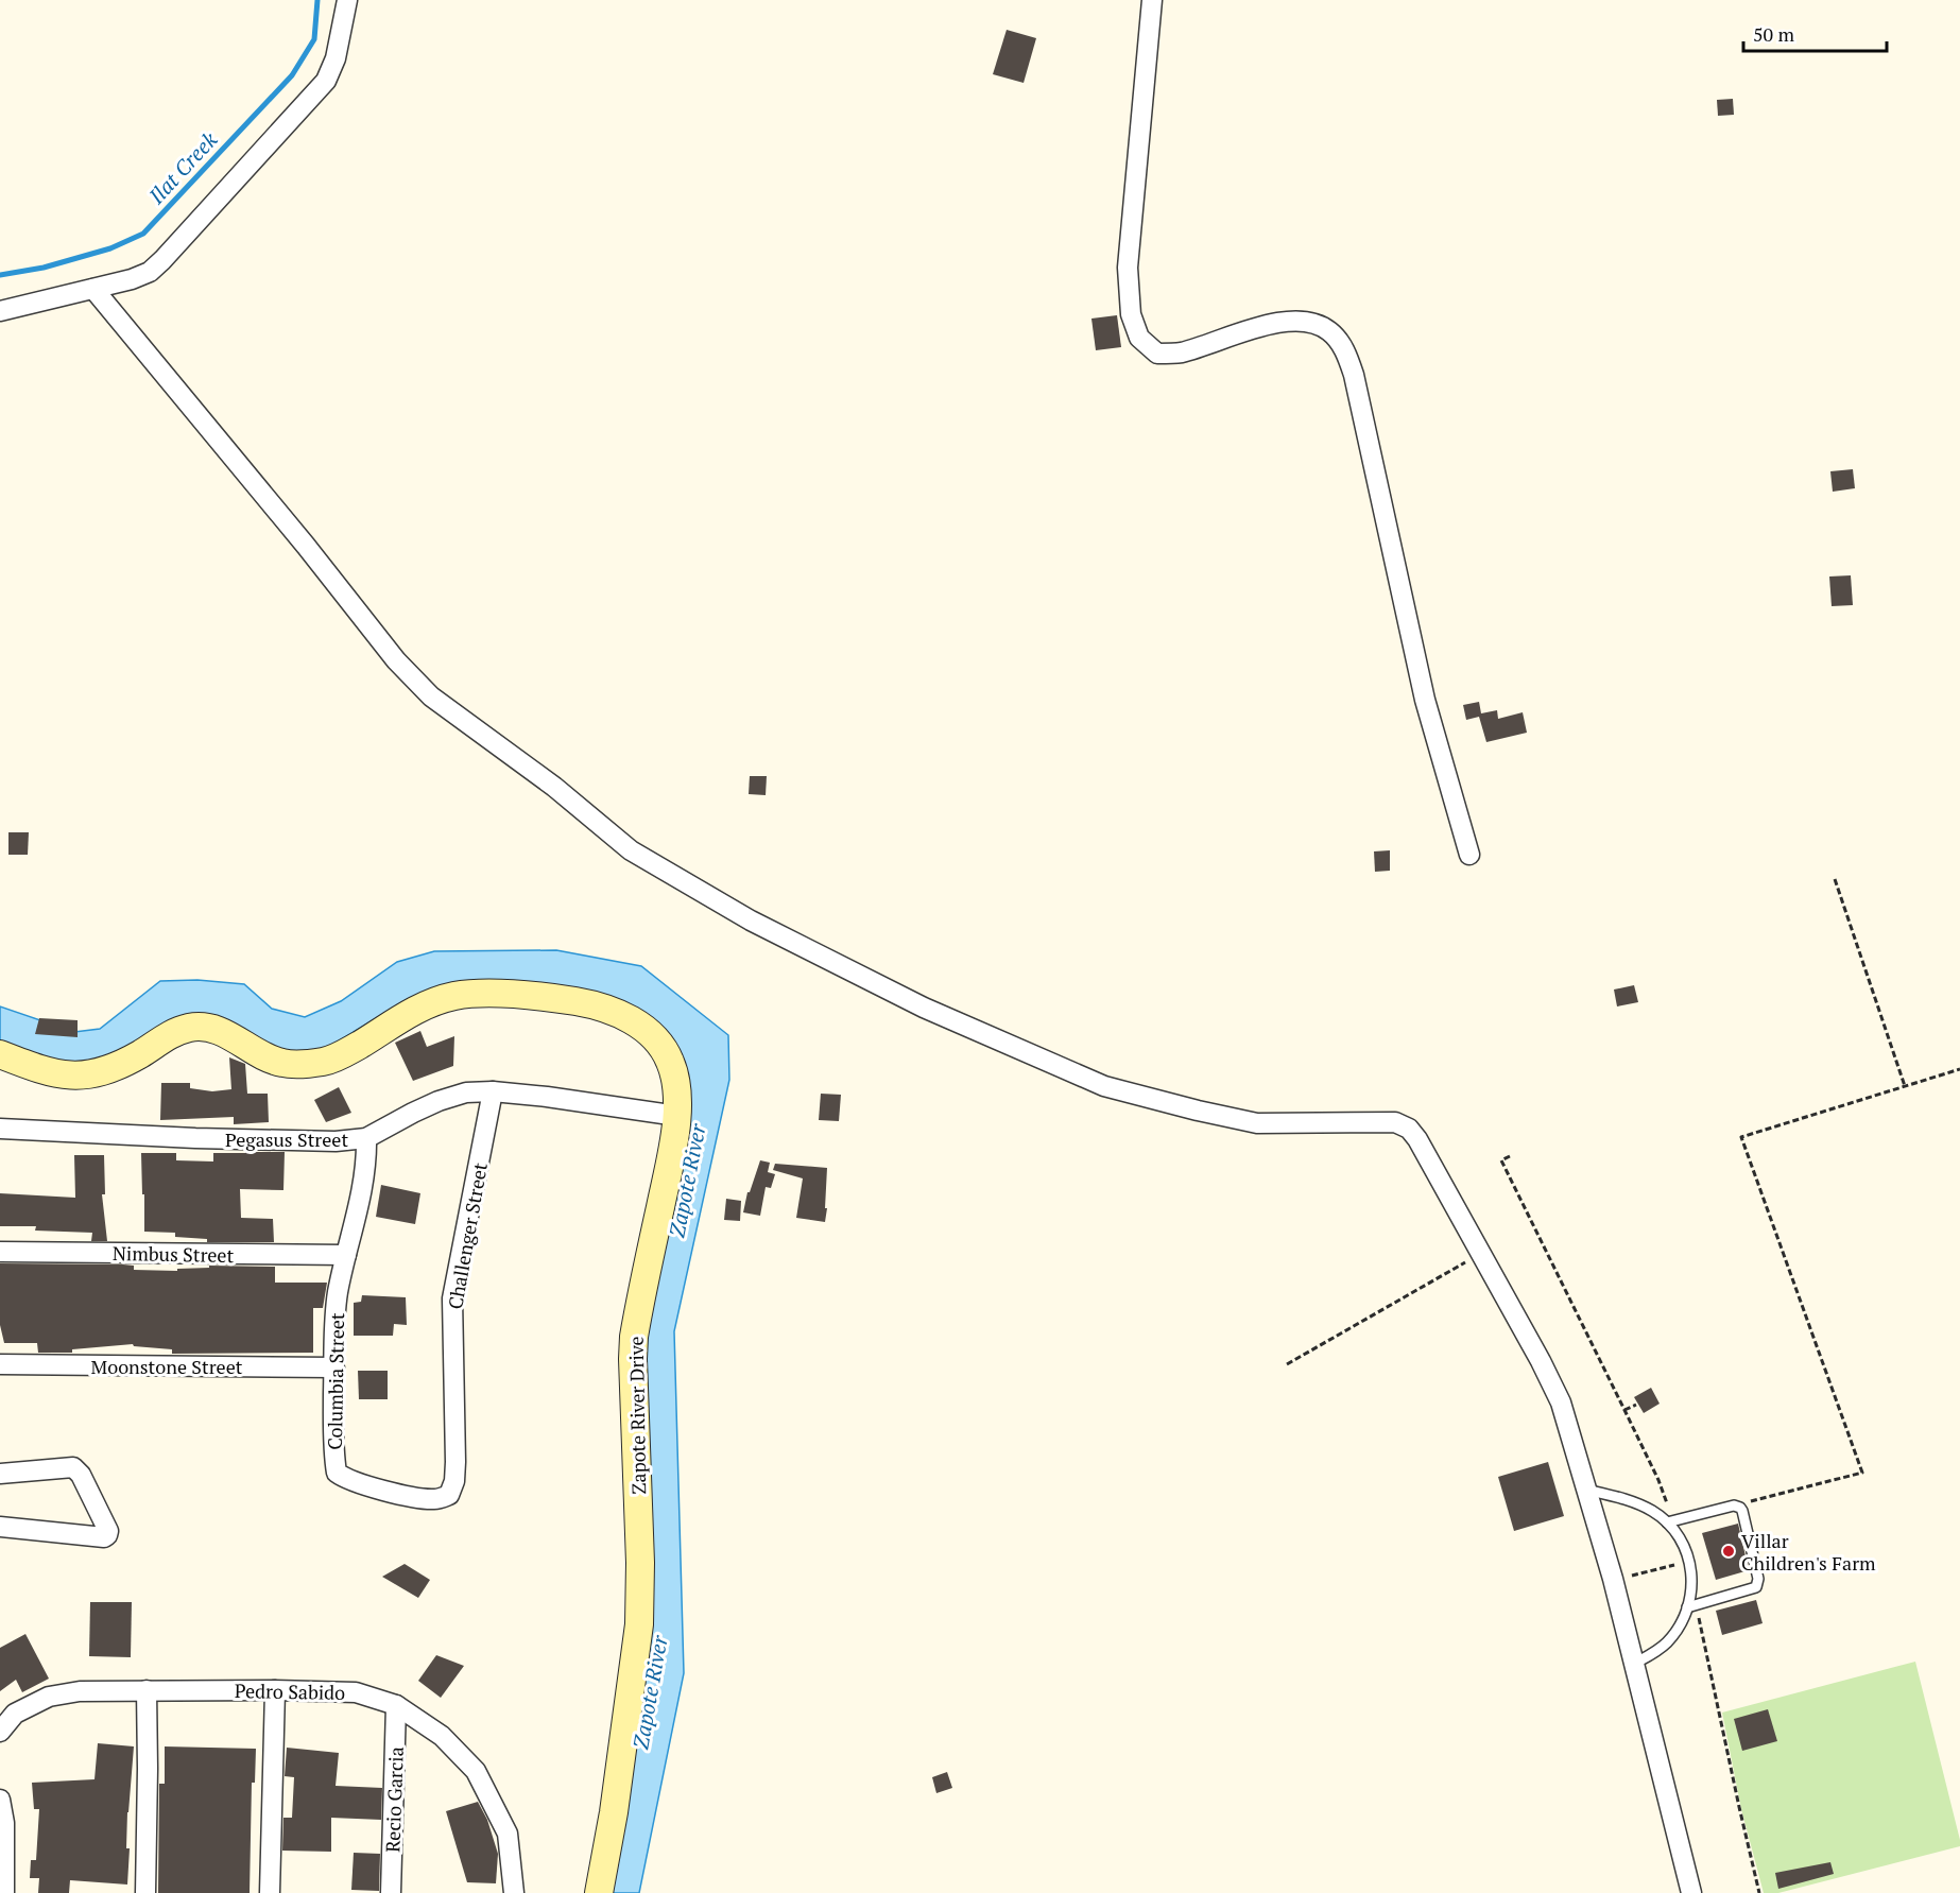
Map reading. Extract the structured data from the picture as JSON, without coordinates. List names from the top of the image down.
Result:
{
  "streets": {
    "main road": ["Zapote River Drive"],
    "street": [
      "Pegasus Street",
      "Challenger Street",
      "Nimbus Street",
      "Moonstone Street",
      "Columbia Street",
      "Pedro Sabido",
      "Recio Garcia"
    ]
  },
  "crossings": [
    ["Pegasus Street", "Challenger Street"],
    ["Pegasus Street", "Columbia Street"],
    ["Pegasus Street", "Zapote River Drive"],
    ["Challenger Street", "Columbia Street"],
    ["Nimbus Street", "Columbia Street"],
    ["Moonstone Street", "Columbia Street"],
    ["Pedro Sabido", "Recio Garcia"]
  ],
  "water": ["Ilat Creek", "Zapote River"],
  "places": ["Villar Children's Farm"],
  "scale_bar": "50 m"
}
